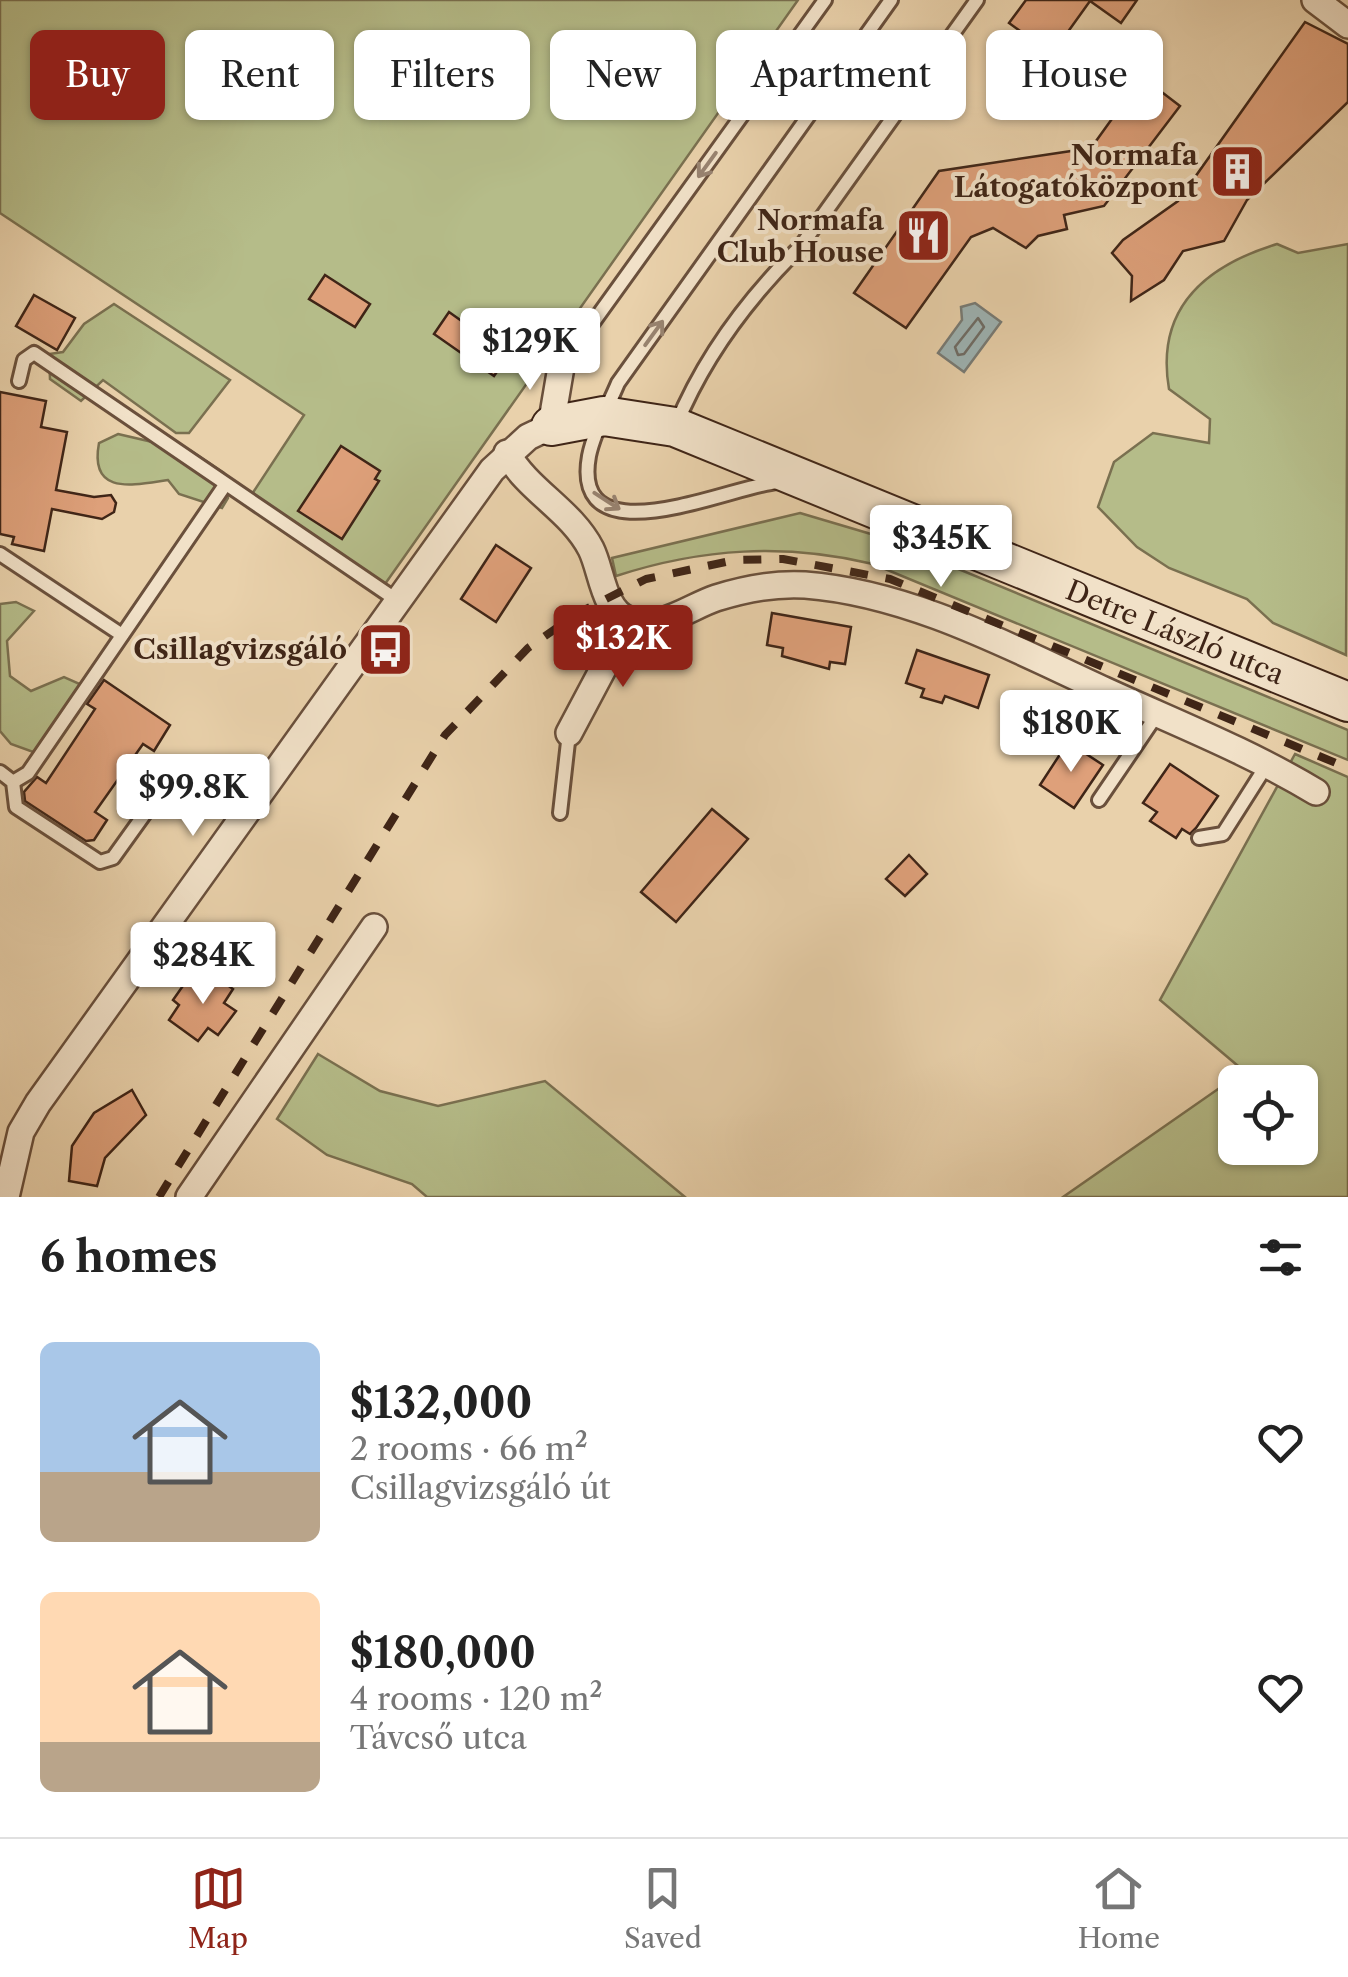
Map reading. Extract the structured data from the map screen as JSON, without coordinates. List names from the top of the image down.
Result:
{
  "streets": {
    "street": ["Detre László utca"]
  },
  "places": {
    "building": ["Normafa Látogatóközpont"],
    "restaurant": ["Normafa Club House"],
    "bus stop": ["Csillagvizsgáló"]
  },
  "page": {
    "chip": [
      "Buy",
      "Rent",
      "Filters",
      "New",
      "Apartment",
      "House"
    ],
    "price": [
      "$129K",
      "$345K",
      "$132K",
      "$180K",
      "$99.8K",
      "$284K"
    ],
    "heading": "6 homes",
    "list": [
      {
        "name": "$132,000",
        "note": "2 rooms · 66 m² · Csillagvizsgáló út"
      },
      {
        "name": "$180,000",
        "note": "4 rooms · 120 m² · Távcső utca"
      }
    ],
    "tabs": ["Map", "Saved", "Home"]
  }
}
